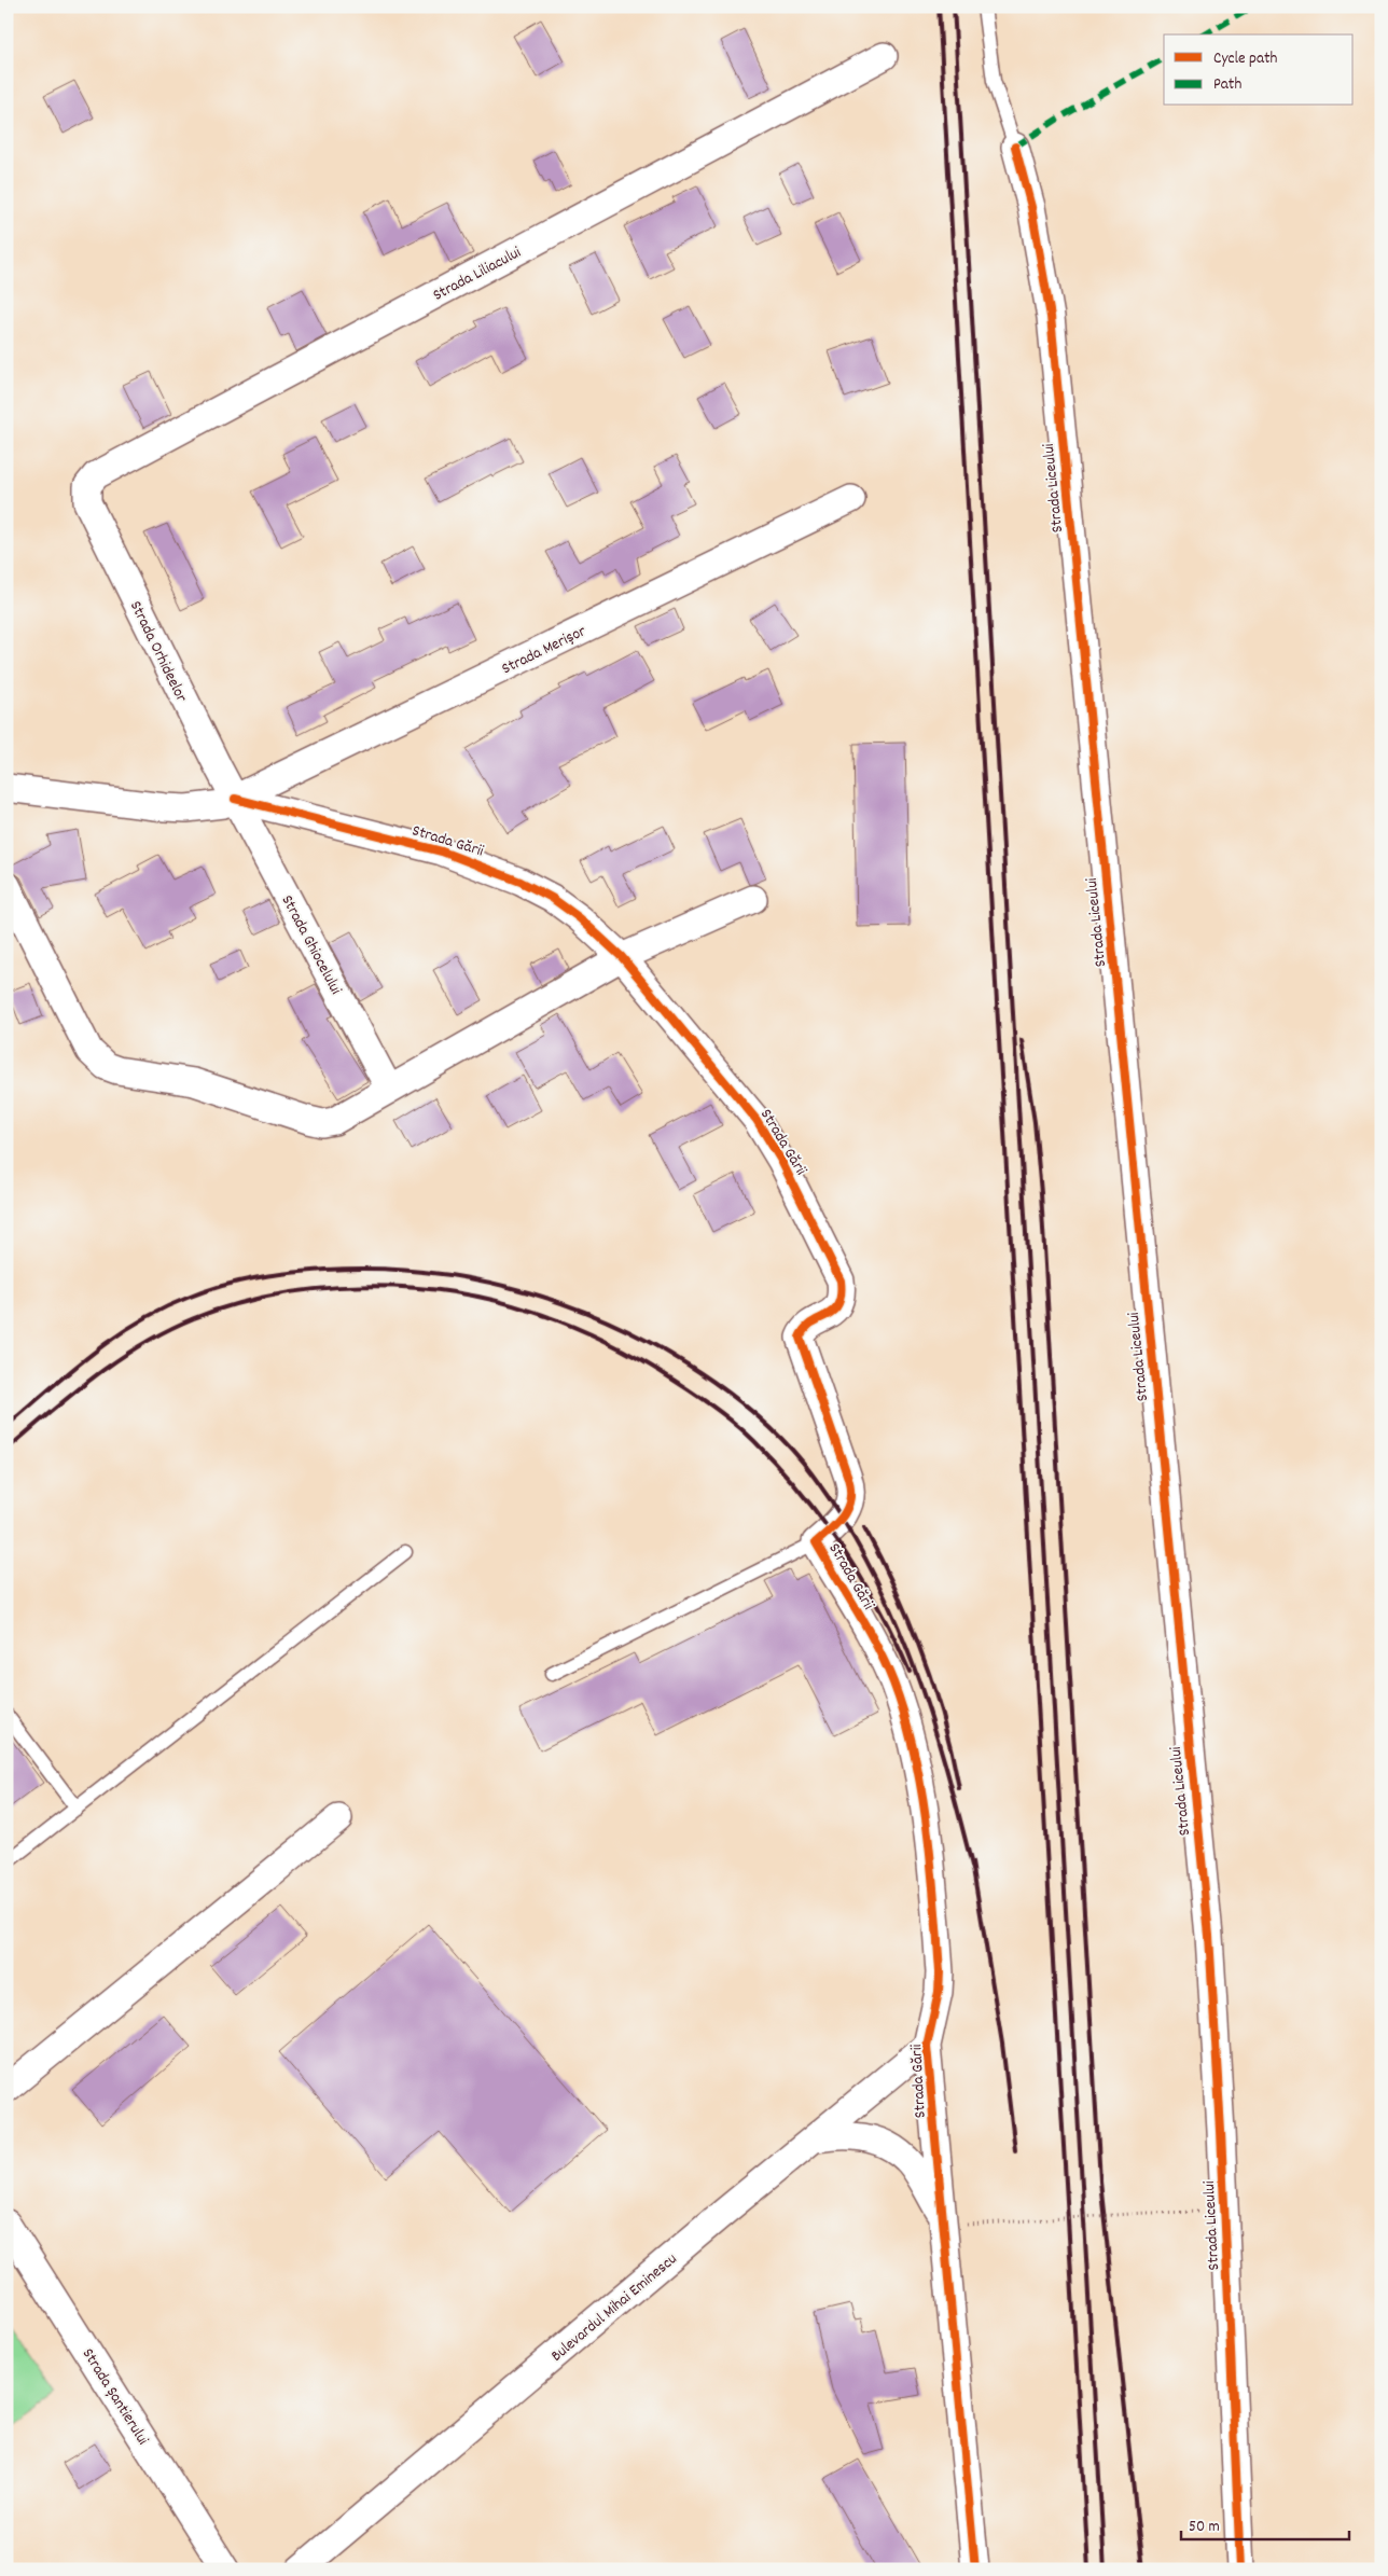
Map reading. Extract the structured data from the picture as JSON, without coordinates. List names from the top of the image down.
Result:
{
  "streets": {
    "street": [
      "Strada Liliacului",
      "Strada Liceului",
      "Strada Merișor",
      "Strada Orhideelor",
      "Strada Gării",
      "Strada Ghiocelului",
      "Bulevardul Mihai Eminescu",
      "Strada Șantierului"
    ]
  },
  "crossings": [
    ["Strada Liliacului", "Strada Orhideelor"],
    ["Strada Merișor", "Strada Orhideelor"],
    ["Strada Merișor", "Strada Gării"],
    ["Strada Merișor", "Strada Ghiocelului"],
    ["Strada Orhideelor", "Strada Gării"],
    ["Strada Orhideelor", "Strada Ghiocelului"],
    ["Strada Gării", "Strada Ghiocelului"],
    ["Strada Gării", "Bulevardul Mihai Eminescu"]
  ],
  "legend": ["Cycle path", "Path"],
  "scale_bar": "50 m"
}
